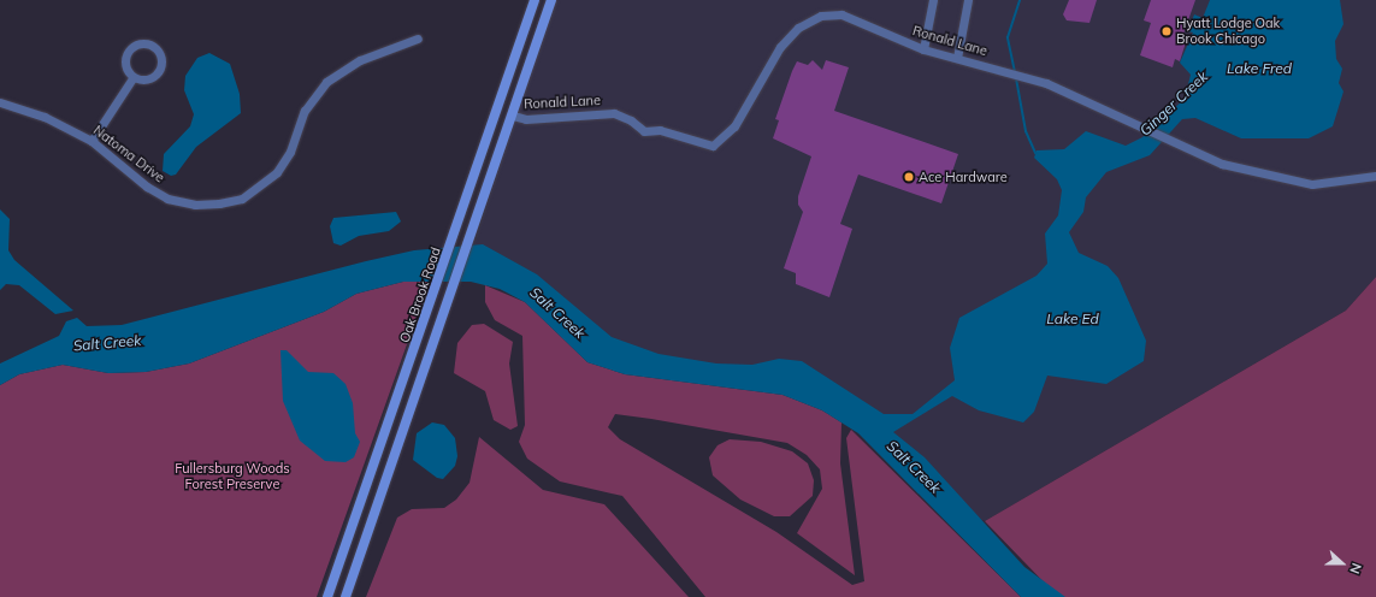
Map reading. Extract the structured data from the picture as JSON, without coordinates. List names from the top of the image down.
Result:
{
  "streets": {
    "main road": ["Oak Brook Road"],
    "street": ["Ronald Lane", "Natoma Drive"]
  },
  "water": [
    "Lake Fred",
    "Ginger Creek",
    "Salt Creek",
    "Lake Ed"
  ],
  "parks": ["Fullersburg Woods Forest Preserve"],
  "places": ["Hyatt Lodge Oak Brook Chicago", "Ace Hardware"],
  "north": "right"
}
